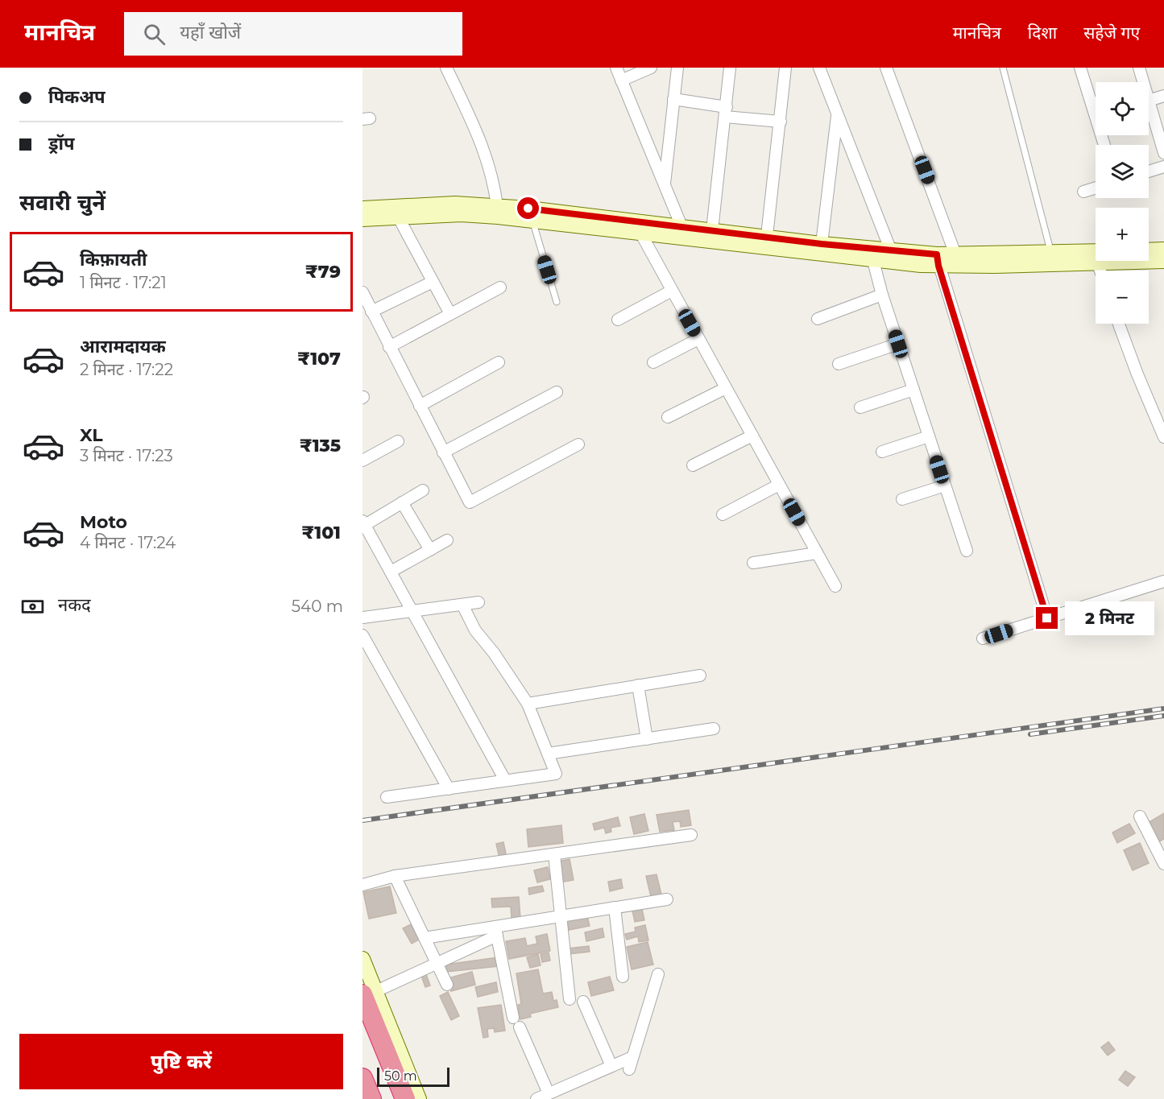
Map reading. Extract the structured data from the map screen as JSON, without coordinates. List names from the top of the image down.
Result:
{
  "scale_bar": "50 m",
  "page": {
    "header": "मानचित्र",
    "search": "यहाँ खोजें",
    "nav": ["मानचित्र", "दिशा", "सहेजे गए"],
    "banner": ["पिकअप", "ड्रॉप"],
    "map_buttons": ["+", "−"],
    "heading": "सवारी चुनें",
    "list": [
      {
        "name": "किफ़ायती",
        "note": "1 मिनट · 17:21",
        "value": "₹79"
      },
      {
        "name": "आरामदायक",
        "note": "2 मिनट · 17:22",
        "value": "₹107"
      },
      {
        "name": "XL",
        "note": "3 मिनट · 17:23",
        "value": "₹135"
      },
      {
        "name": "Moto",
        "note": "4 मिनट · 17:24",
        "value": "₹101"
      }
    ],
    "pay": ["नकद", "540 m"],
    "bubble": "2 मिनट",
    "buttons": "पुष्टि करें",
    "scale": "50 m"
  }
}
